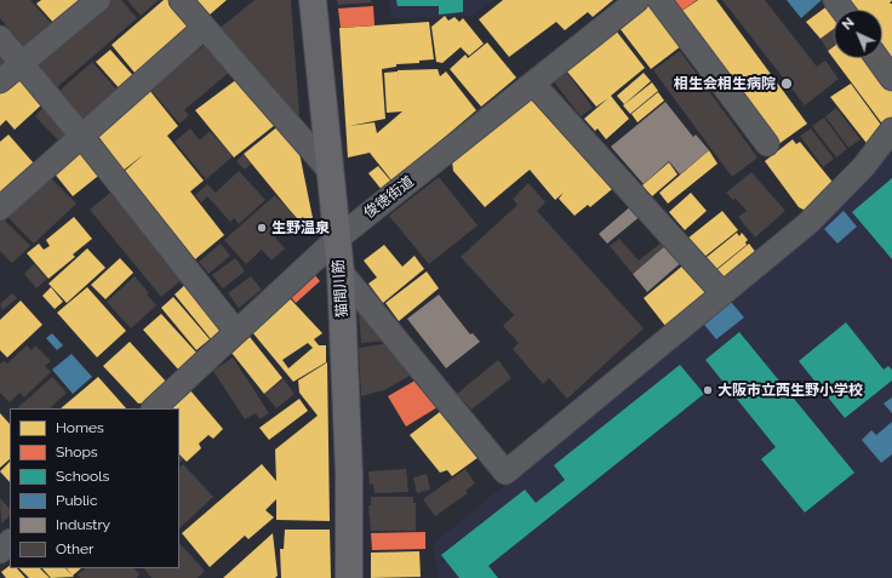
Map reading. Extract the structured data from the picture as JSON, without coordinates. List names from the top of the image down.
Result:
{
  "streets": {
    "street": ["俊徳街道", "猫間川筋"]
  },
  "crossings": [
    ["俊徳街道", "猫間川筋"]
  ],
  "places": ["相生会相生病院", "生野温泉", "大阪市立西生野小学校"],
  "legend": [
    "Homes",
    "Shops",
    "Schools",
    "Public",
    "Industry",
    "Other"
  ],
  "north": "top left"
}
